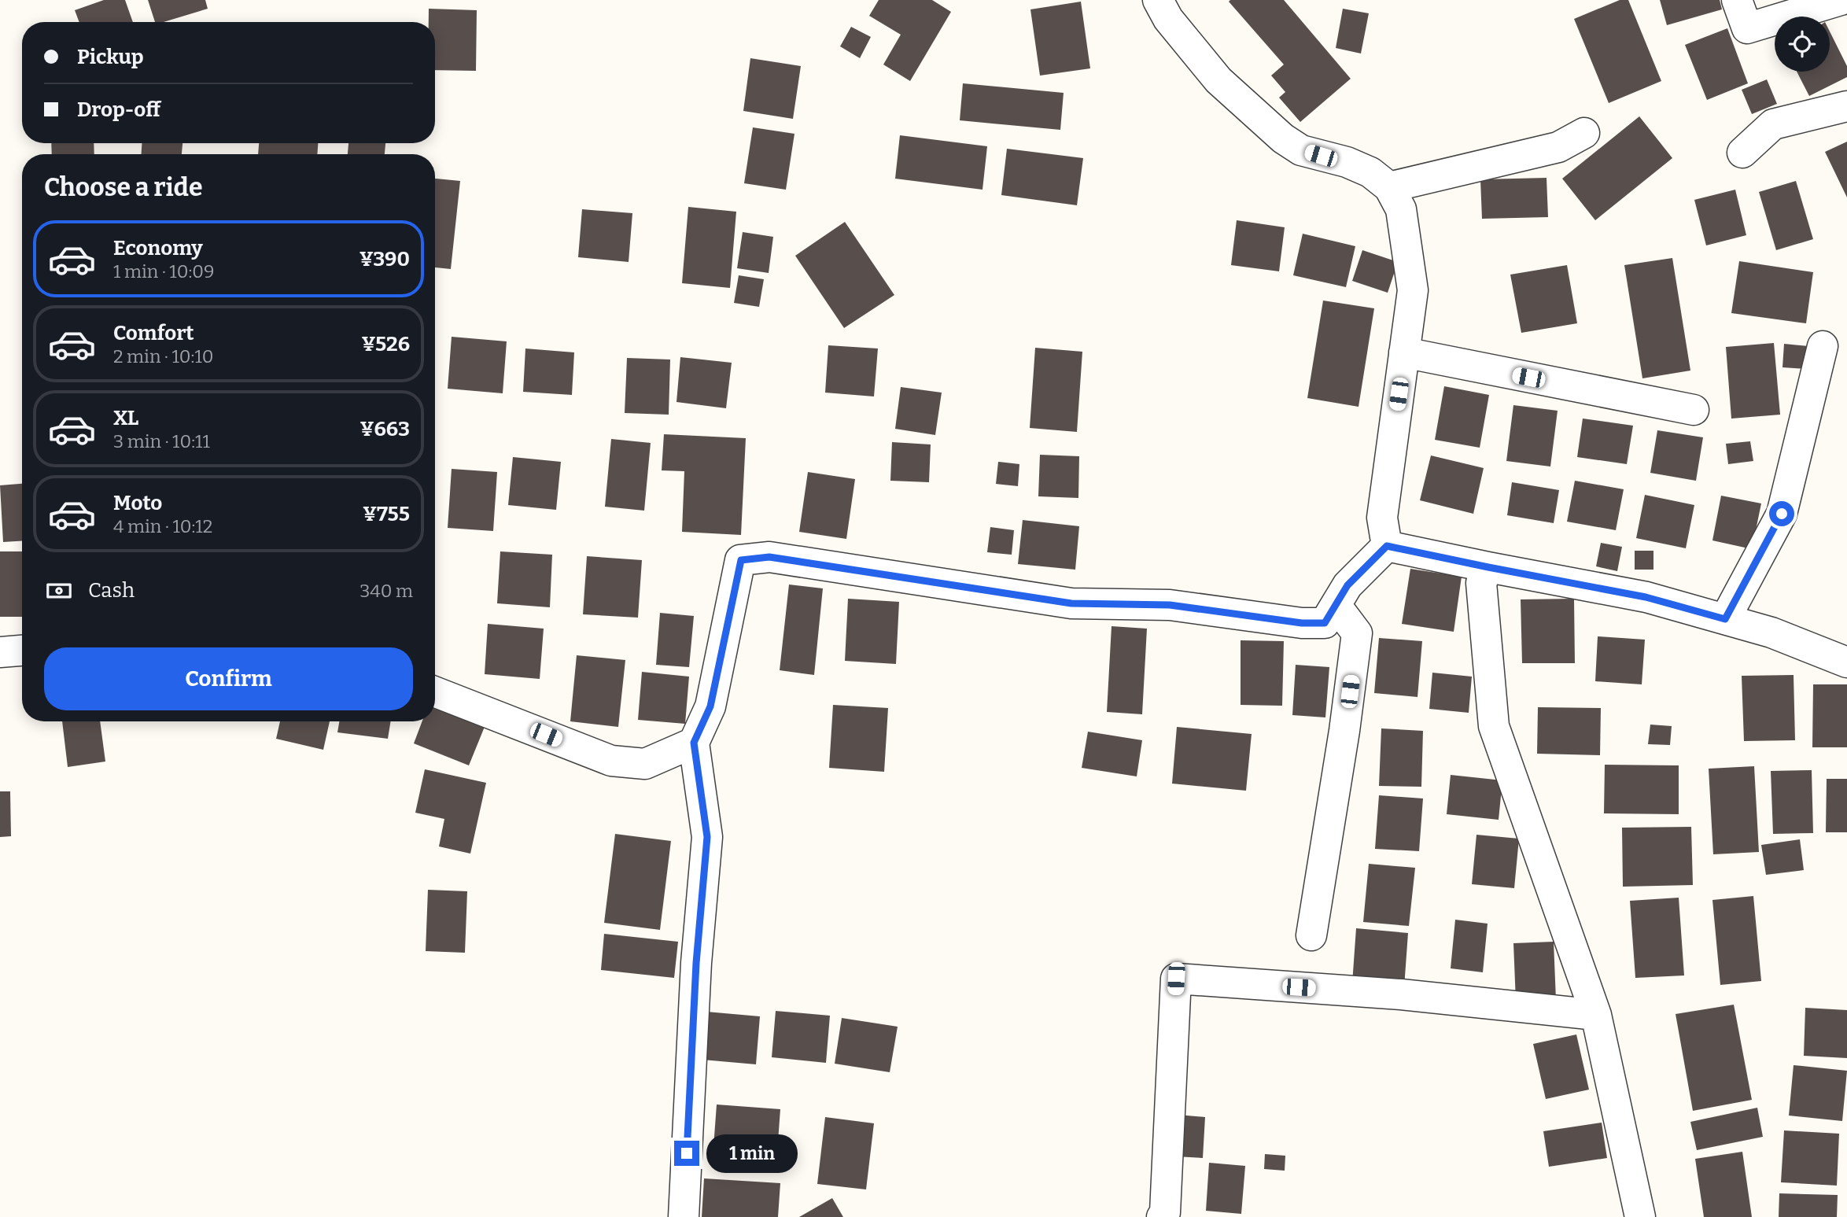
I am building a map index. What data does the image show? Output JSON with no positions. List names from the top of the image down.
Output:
{
  "page": {
    "banner": ["Pickup", "Drop-off"],
    "heading": "Choose a ride",
    "list": [
      {
        "name": "Economy",
        "note": "1 min · 10:09",
        "value": "¥390"
      },
      {
        "name": "Comfort",
        "note": "2 min · 10:10",
        "value": "¥526"
      },
      {
        "name": "XL",
        "note": "3 min · 10:11",
        "value": "¥663"
      },
      {
        "name": "Moto",
        "note": "4 min · 10:12",
        "value": "¥755"
      }
    ],
    "pay": ["Cash", "340 m"],
    "buttons": "Confirm",
    "bubble": "1 min"
  }
}
